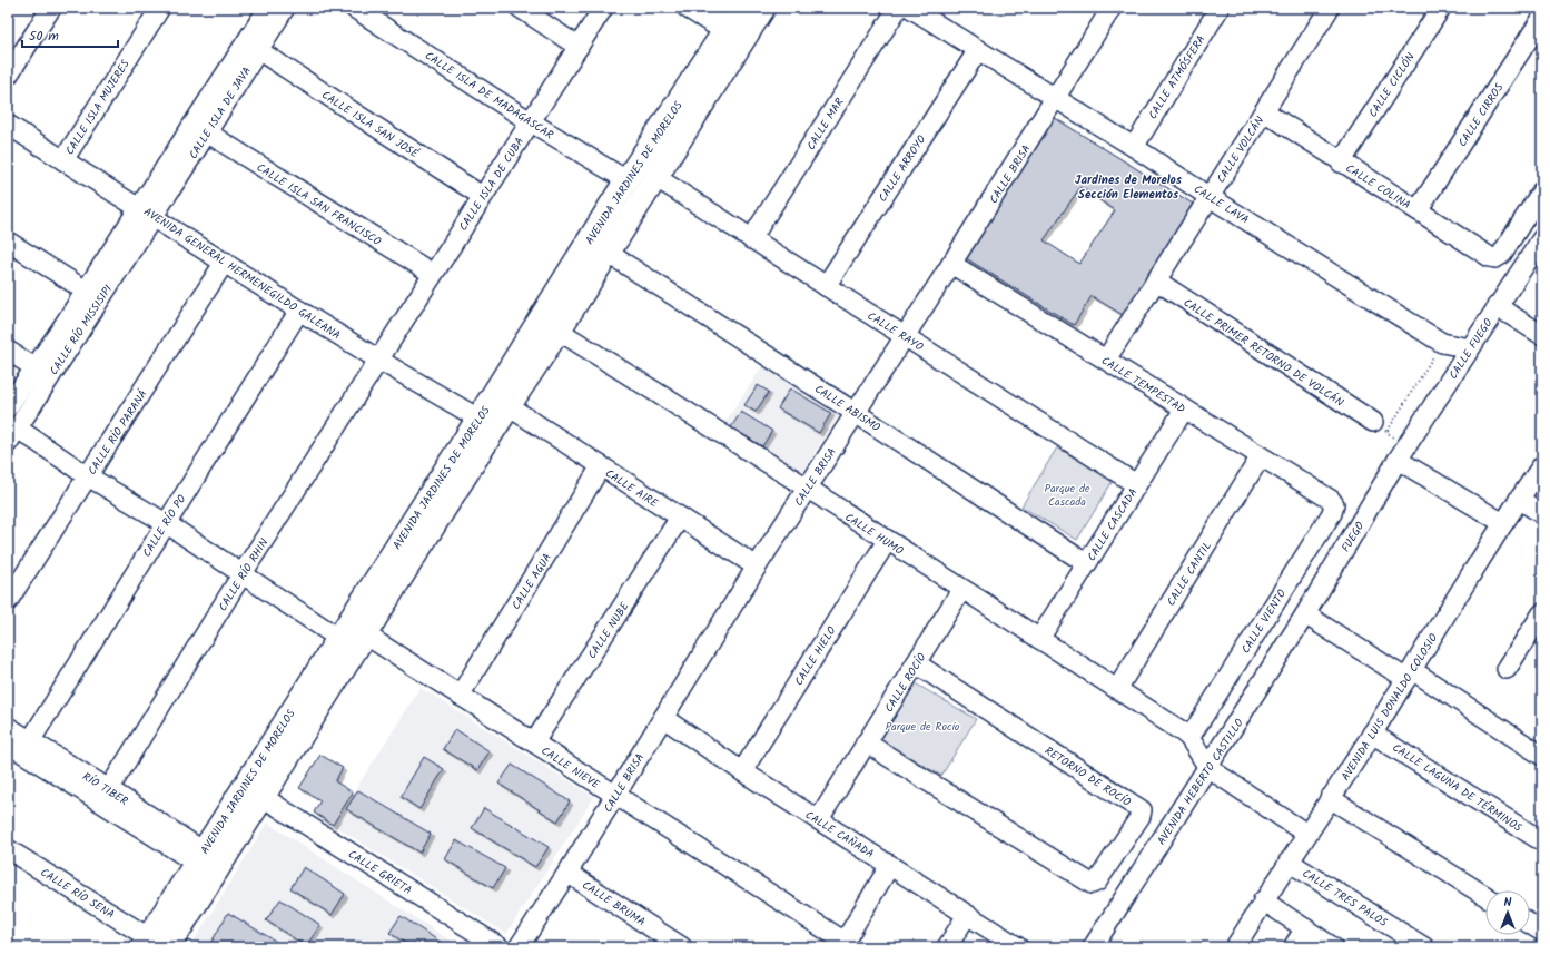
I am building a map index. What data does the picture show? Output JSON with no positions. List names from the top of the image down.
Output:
{
  "streets": {
    "main road": ["AVENIDA JARDINES DE MORELOS"],
    "street": [
      "CALLE ATMÓSFERA",
      "CALLE CICLÓN",
      "CALLE ISLA DE MADAGASCAR",
      "CALLE ISLA MUJERES",
      "CALLE ISLA DE JAVA",
      "CALLE CIRROS",
      "CALLE ISLA SAN JOSÉ",
      "CALLE MAR",
      "CALLE VOLCÁN",
      "CALLE ARROYO",
      "CALLE BRISA",
      "CALLE ISLA DE CUBA",
      "CALLE COLINA",
      "CALLE ISLA SAN FRANCISCO",
      "CALLE LAVA",
      "AVENIDA GENERAL HERMENEGILDO GALEANA",
      "CALLE RÍO MISSISIPI",
      "CALLE RAYO",
      "CALLE FUEGO",
      "CALLE PRIMER RETORNO DE VOLCÁN",
      "CALLE TEMPESTAD",
      "CALLE ABISMO",
      "CALLE RÍO PARANÁ",
      "CALLE AIRE",
      "CALLE CASCADA",
      "CALLE RÍO PO",
      "CALLE HUMO",
      "FUEGO",
      "CALLE CANTIL",
      "CALLE RÍO RHIN",
      "CALLE AGUA",
      "CALLE VIENTO",
      "CALLE NUBE",
      "CALLE HIELO",
      "CALLE ROCÍO",
      "AVENIDA LUIS DONALDO COLOSIO",
      "CALLE NIEVE",
      "RETORNO DE ROCÍO",
      "AVENIDA HEBERTO CASTILLO",
      "CALLE LAGUNA DE TÉRMINOS",
      "RÍO TIBER",
      "CALLE CAÑADA",
      "CALLE GRIETA",
      "CALLE RÍO SENA",
      "CALLE TRES PALOS",
      "CALLE BRUMA"
    ]
  },
  "crossings": [
    ["CALLE ATMÓSFERA", "CALLE LAVA"],
    ["CALLE CICLÓN", "CALLE COLINA"],
    ["CALLE ISLA DE MADAGASCAR", "AVENIDA JARDINES DE MORELOS"],
    ["CALLE ISLA DE MADAGASCAR", "CALLE ISLA DE CUBA"],
    ["CALLE ISLA MUJERES", "AVENIDA GENERAL HERMENEGILDO GALEANA"],
    ["CALLE ISLA DE JAVA", "CALLE ISLA SAN JOSÉ"],
    ["CALLE ISLA DE JAVA", "CALLE ISLA SAN FRANCISCO"],
    ["CALLE ISLA DE JAVA", "AVENIDA GENERAL HERMENEGILDO GALEANA"],
    ["CALLE ISLA DE JAVA", "CALLE RÍO MISSISIPI"],
    ["CALLE CIRROS", "CALLE COLINA"],
    ["CALLE ISLA SAN JOSÉ", "CALLE ISLA DE CUBA"],
    ["CALLE MAR", "CALLE RAYO"],
    ["CALLE VOLCÁN", "CALLE COLINA"],
    ["CALLE VOLCÁN", "CALLE LAVA"],
    ["CALLE VOLCÁN", "CALLE PRIMER RETORNO DE VOLCÁN"],
    ["CALLE VOLCÁN", "CALLE TEMPESTAD"],
    ["CALLE ARROYO", "CALLE LAVA"],
    ["CALLE ARROYO", "CALLE RAYO"],
    ["AVENIDA JARDINES DE MORELOS", "AVENIDA GENERAL HERMENEGILDO GALEANA"],
    ["AVENIDA JARDINES DE MORELOS", "CALLE RAYO"],
    ["AVENIDA JARDINES DE MORELOS", "CALLE ABISMO"],
    ["AVENIDA JARDINES DE MORELOS", "CALLE AIRE"],
    ["AVENIDA JARDINES DE MORELOS", "CALLE HUMO"],
    ["AVENIDA JARDINES DE MORELOS", "CALLE NIEVE"],
    ["AVENIDA JARDINES DE MORELOS", "RÍO TIBER"],
    ["AVENIDA JARDINES DE MORELOS", "CALLE GRIETA"],
    ["AVENIDA JARDINES DE MORELOS", "CALLE RÍO SENA"],
    ["CALLE BRISA", "CALLE LAVA"],
    ["CALLE BRISA", "CALLE RAYO"],
    ["CALLE BRISA", "CALLE TEMPESTAD"],
    ["CALLE BRISA", "CALLE ABISMO"],
    ["CALLE BRISA", "CALLE AIRE"],
    ["CALLE BRISA", "CALLE HUMO"],
    ["CALLE BRISA", "CALLE NIEVE"],
    ["CALLE BRISA", "CALLE CAÑADA"],
    ["CALLE BRISA", "CALLE BRUMA"],
    ["CALLE ISLA DE CUBA", "CALLE ISLA SAN FRANCISCO"],
    ["CALLE ISLA DE CUBA", "AVENIDA GENERAL HERMENEGILDO GALEANA"],
    ["CALLE ISLA DE CUBA", "CALLE RÍO RHIN"],
    ["CALLE LAVA", "CALLE FUEGO"],
    ["AVENIDA GENERAL HERMENEGILDO GALEANA", "CALLE RÍO MISSISIPI"],
    ["AVENIDA GENERAL HERMENEGILDO GALEANA", "CALLE RÍO PARANÁ"],
    ["AVENIDA GENERAL HERMENEGILDO GALEANA", "CALLE RÍO PO"],
    ["AVENIDA GENERAL HERMENEGILDO GALEANA", "CALLE RÍO RHIN"],
    ["CALLE RAYO", "CALLE CASCADA"],
    ["CALLE FUEGO", "FUEGO"],
    ["CALLE TEMPESTAD", "CALLE CASCADA"],
    ["CALLE TEMPESTAD", "CALLE CANTIL"],
    ["CALLE TEMPESTAD", "CALLE VIENTO"],
    ["CALLE ABISMO", "CALLE CASCADA"],
    ["CALLE AIRE", "CALLE AGUA"],
    ["CALLE AIRE", "CALLE NUBE"],
    ["CALLE CASCADA", "CALLE HUMO"],
    ["CALLE RÍO PO", "RÍO TIBER"],
    ["CALLE HUMO", "CALLE CANTIL"],
    ["CALLE HUMO", "CALLE VIENTO"],
    ["CALLE HUMO", "CALLE HIELO"],
    ["CALLE HUMO", "CALLE ROCÍO"],
    ["FUEGO", "AVENIDA HEBERTO CASTILLO"],
    ["CALLE RÍO RHIN", "RÍO TIBER"],
    ["CALLE AGUA", "CALLE NIEVE"],
    ["CALLE NUBE", "CALLE NIEVE"],
    ["CALLE HIELO", "CALLE CAÑADA"],
    ["CALLE ROCÍO", "RETORNO DE ROCÍO"],
    ["CALLE ROCÍO", "CALLE CAÑADA"],
    ["AVENIDA LUIS DONALDO COLOSIO", "CALLE LAGUNA DE TÉRMINOS"],
    ["AVENIDA LUIS DONALDO COLOSIO", "CALLE TRES PALOS"]
  ],
  "districts": ["Jardines de Morelos Sección Elementos"],
  "parks": ["Parque de Cascada", "Parque de Rocío"],
  "scale_bar": "50 m",
  "north": "top"
}
